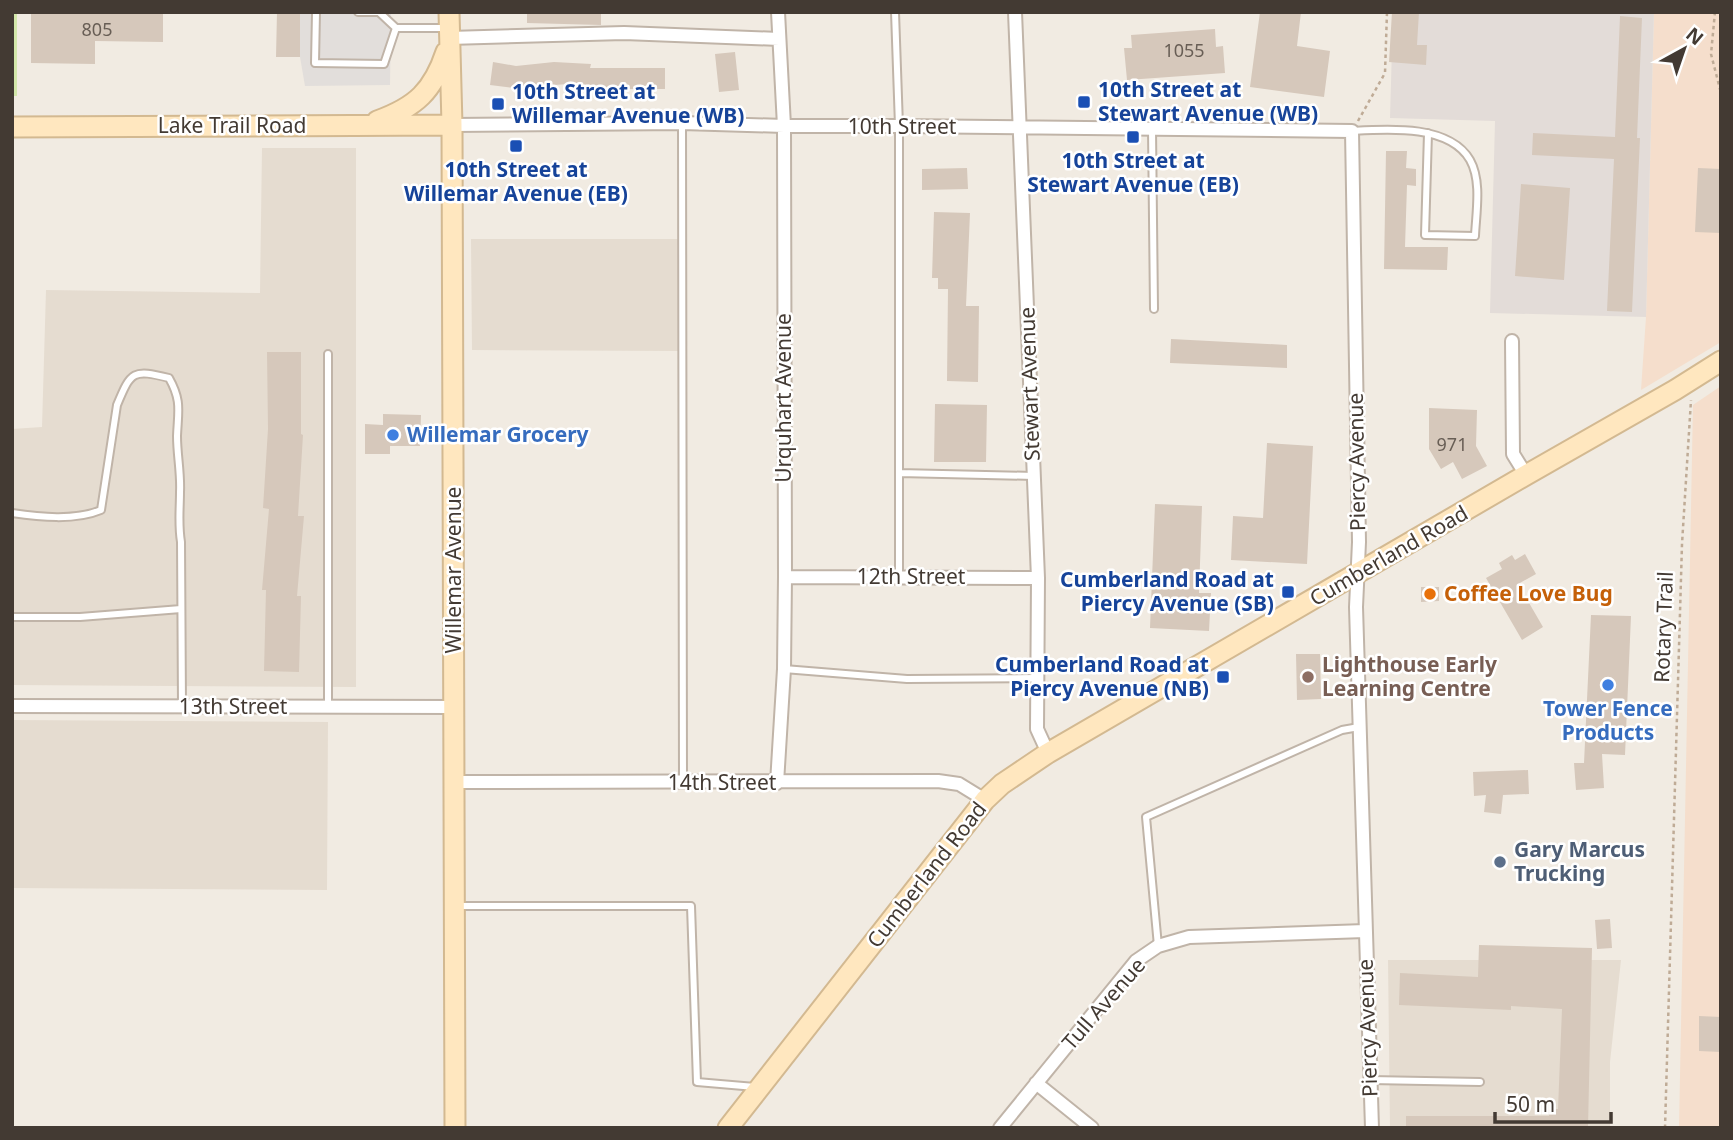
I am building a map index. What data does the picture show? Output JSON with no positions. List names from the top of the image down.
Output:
{
  "streets": {
    "street": [
      "Lake Trail Road",
      "10th Street",
      "Stewart Avenue",
      "Urquhart Avenue",
      "Piercy Avenue",
      "Cumberland Road",
      "Willemar Avenue",
      "12th Street",
      "13th Street",
      "14th Street",
      "Tull Avenue"
    ],
    "path": ["Rotary Trail"]
  },
  "crossings": [
    ["Lake Trail Road", "10th Street"],
    ["Lake Trail Road", "Willemar Avenue"],
    ["10th Street", "Stewart Avenue"],
    ["10th Street", "Urquhart Avenue"],
    ["10th Street", "Piercy Avenue"],
    ["10th Street", "Willemar Avenue"],
    ["Stewart Avenue", "Cumberland Road"],
    ["Stewart Avenue", "12th Street"],
    ["Urquhart Avenue", "12th Street"],
    ["Urquhart Avenue", "14th Street"],
    ["Piercy Avenue", "Cumberland Road"],
    ["Piercy Avenue", "Tull Avenue"],
    ["Cumberland Road", "Rotary Trail"],
    ["Cumberland Road", "14th Street"],
    ["Willemar Avenue", "13th Street"],
    ["Willemar Avenue", "14th Street"]
  ],
  "places": {
    "transit": [
      "10th Street at Stewart Avenue (WB)",
      "10th Street at Willemar Avenue (WB)",
      "10th Street at Stewart Avenue (EB)",
      "10th Street at Willemar Avenue (EB)",
      "Cumberland Road at Piercy Avenue (SB)",
      "Cumberland Road at Piercy Avenue (NB)"
    ],
    "other": [
      "Willemar Grocery",
      "Coffee Love Bug",
      "Lighthouse Early Learning Centre",
      "Tower Fence Products",
      "Gary Marcus Trucking"
    ]
  },
  "house_numbers": ["805", "1055", "971"],
  "scale_bar": "50 m",
  "north": "top right"
}
